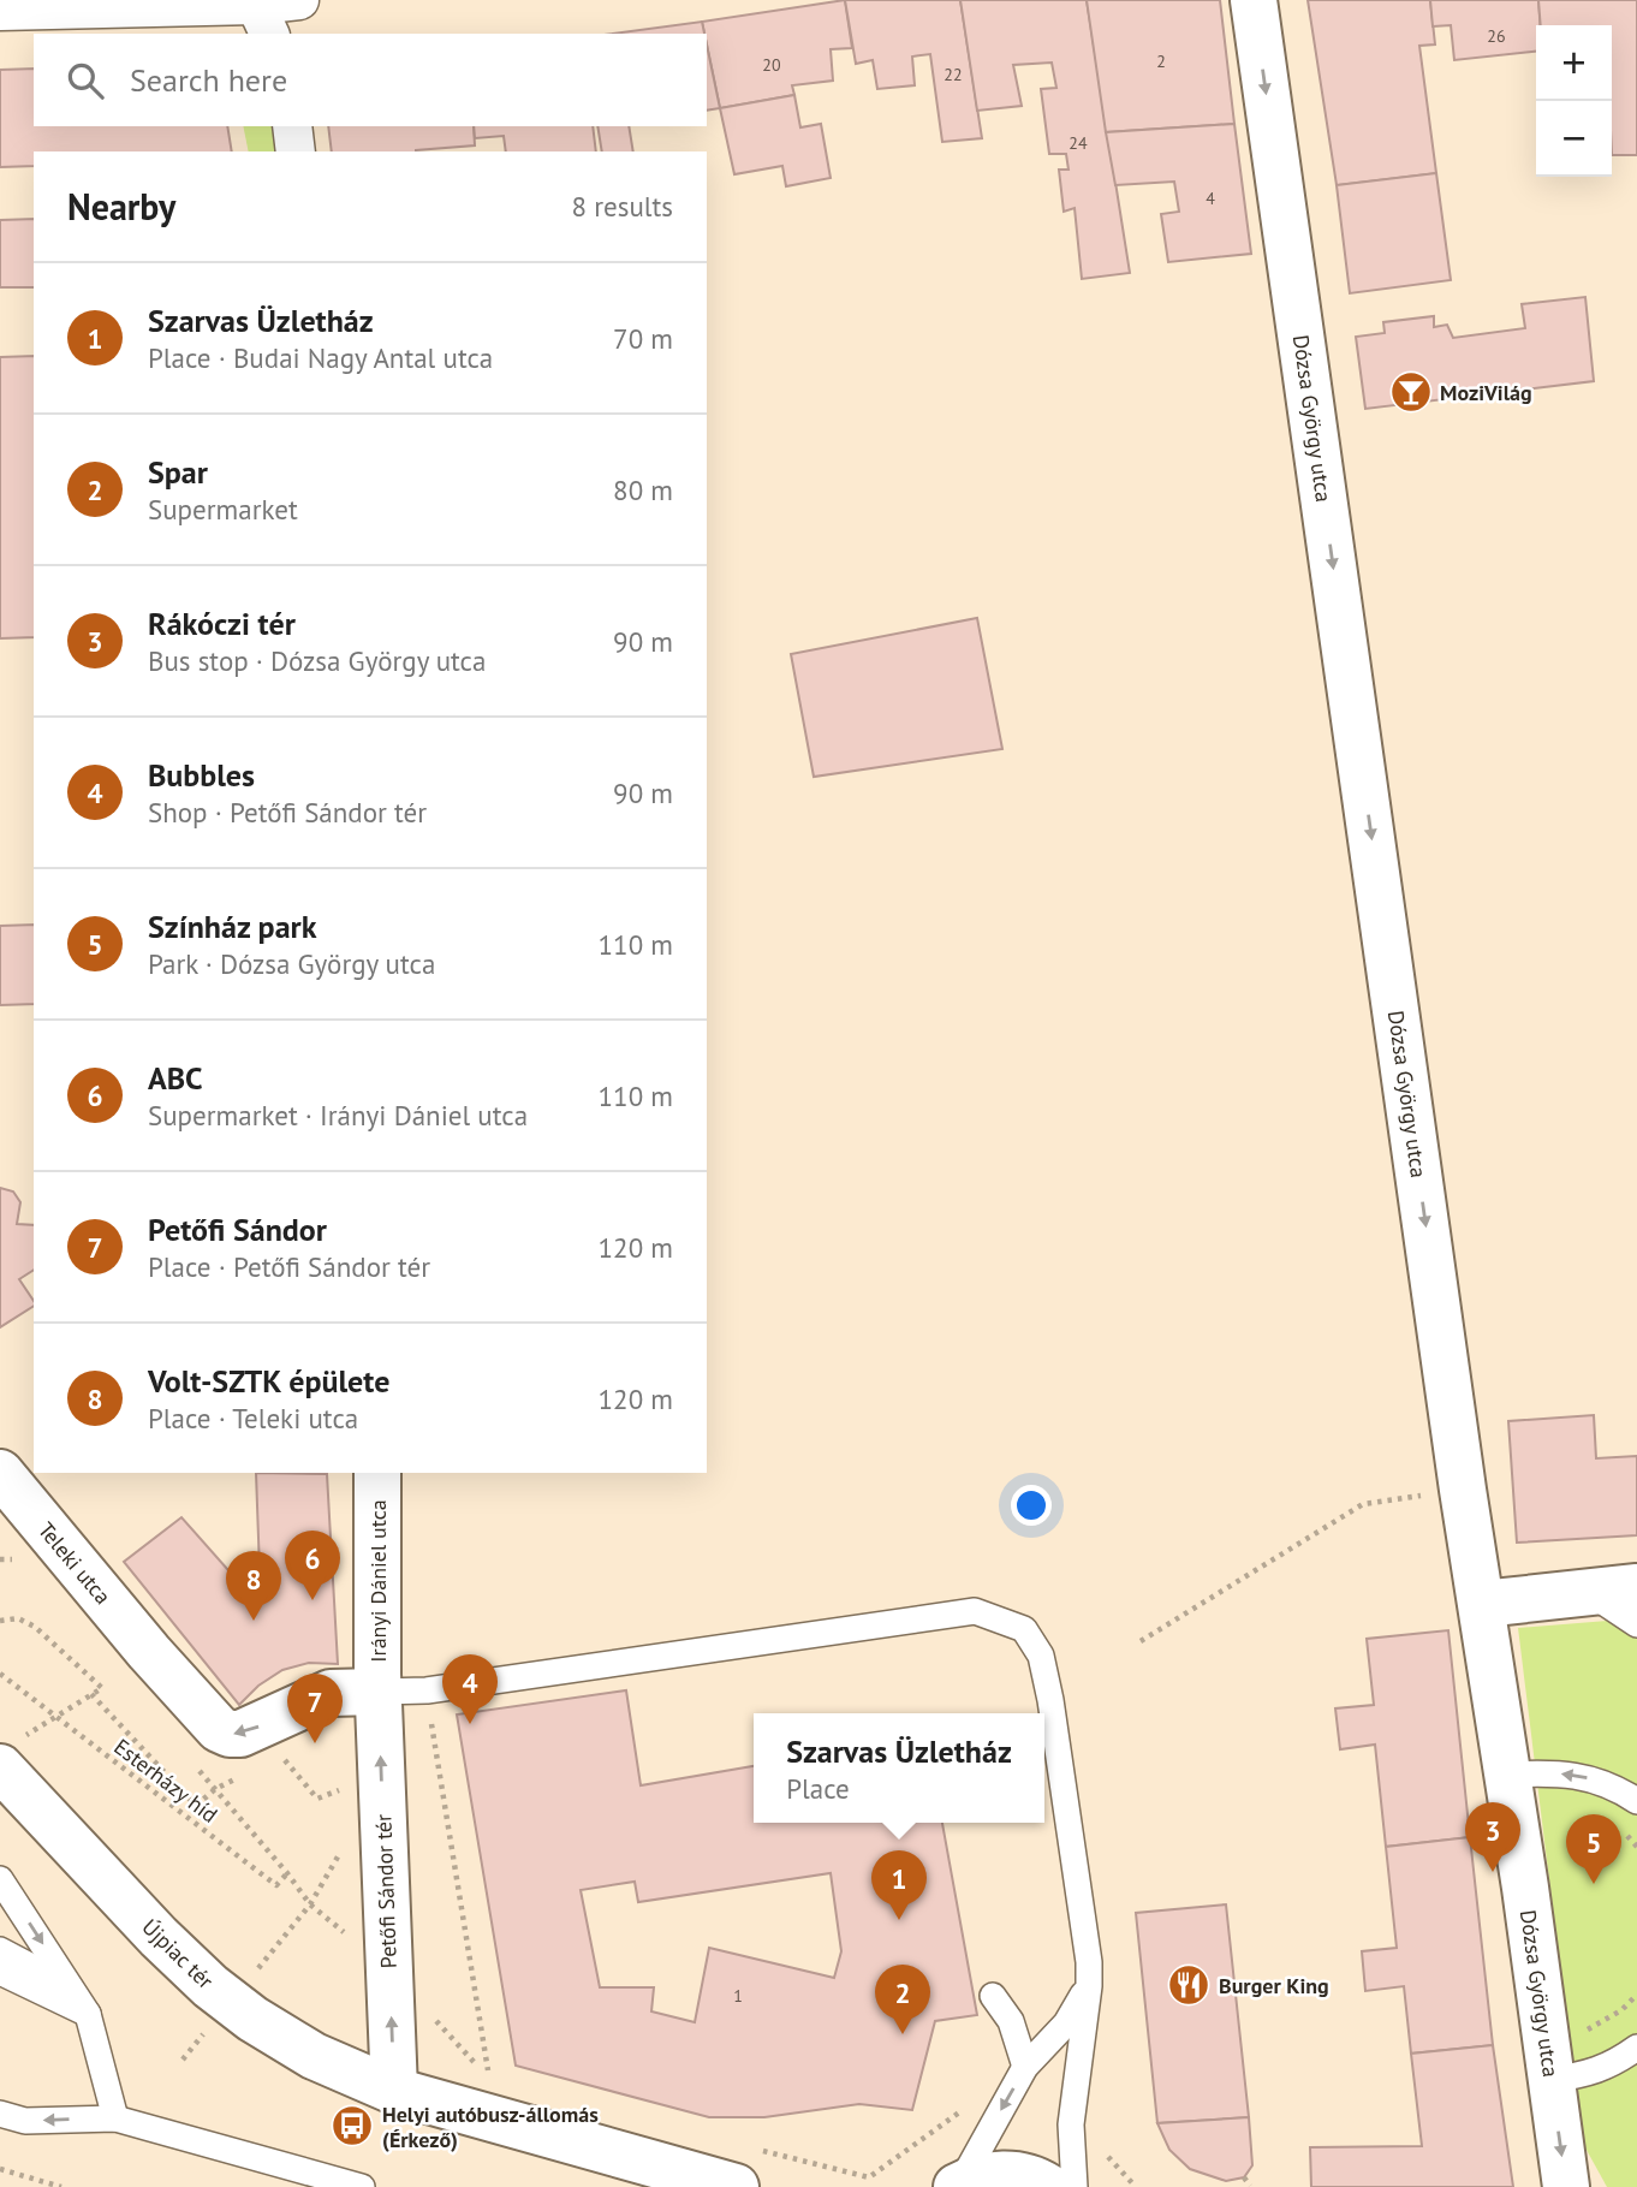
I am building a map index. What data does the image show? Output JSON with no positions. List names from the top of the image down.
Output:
{
  "streets": {
    "street": [
      "Dózsa György utca",
      "Teleki utca",
      "Irányi Dániel utca",
      "Petőfi Sándor tér",
      "Újpiac tér"
    ],
    "path": ["Esterházy híd"]
  },
  "crossings": [
    ["Teleki utca", "Irányi Dániel utca"],
    ["Teleki utca", "Petőfi Sándor tér"],
    ["Irányi Dániel utca", "Petőfi Sándor tér"],
    ["Petőfi Sándor tér", "Újpiac tér"]
  ],
  "one_way": ["Dózsa György utca", "Teleki utca", "Petőfi Sándor tér"],
  "places": {
    "bar": ["MoziVilág"],
    "restaurant": ["Burger King"],
    "bus stop": ["Helyi autóbusz-állomás (Érkező)"]
  },
  "house_numbers": [
    "26",
    "2",
    "20",
    "22",
    "24",
    "4",
    "1"
  ],
  "page": {
    "map_buttons": ["+", "−"],
    "search": "Search here",
    "heading": ["Nearby", "8 results"],
    "list": [
      {
        "mark": "1",
        "name": "Szarvas Üzletház",
        "note": "Place · Budai Nagy Antal utca",
        "value": "70 m"
      },
      {
        "mark": "2",
        "name": "Spar",
        "note": "Supermarket",
        "value": "80 m"
      },
      {
        "mark": "3",
        "name": "Rákóczi tér",
        "note": "Bus stop · Dózsa György utca",
        "value": "90 m"
      },
      {
        "mark": "4",
        "name": "Bubbles",
        "note": "Shop · Petőfi Sándor tér",
        "value": "90 m"
      },
      {
        "mark": "5",
        "name": "Színház park",
        "note": "Park · Dózsa György utca",
        "value": "110 m"
      },
      {
        "mark": "6",
        "name": "ABC",
        "note": "Supermarket · Irányi Dániel utca",
        "value": "110 m"
      },
      {
        "mark": "7",
        "name": "Petőfi Sándor",
        "note": "Place · Petőfi Sándor tér",
        "value": "120 m"
      },
      {
        "mark": "8",
        "name": "Volt-SZTK épülete",
        "note": "Place · Teleki utca",
        "value": "120 m"
      }
    ],
    "pins": [
      "6",
      "8",
      "4",
      "7",
      "3",
      "5",
      "1",
      "2"
    ],
    "popup": ["Szarvas Üzletház", "Place"]
  }
}
